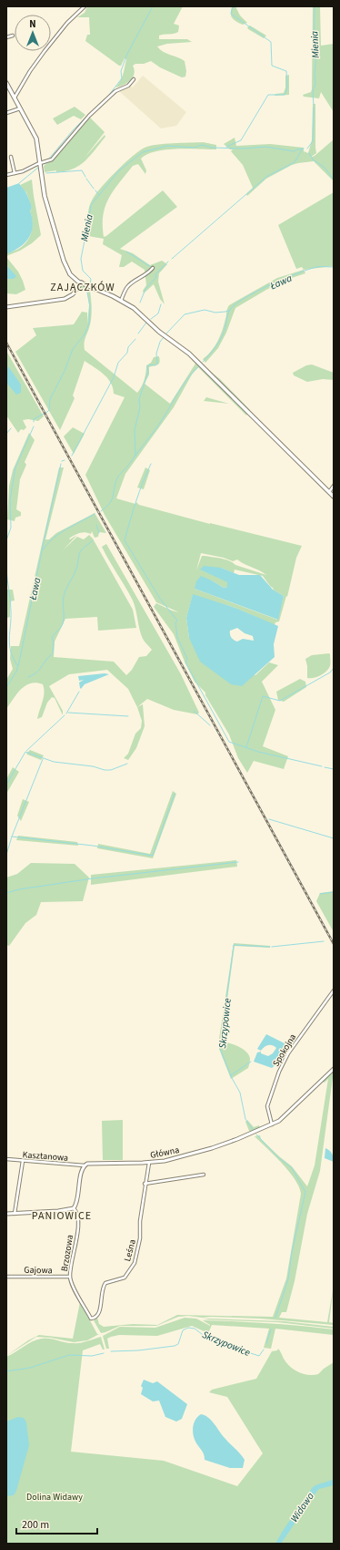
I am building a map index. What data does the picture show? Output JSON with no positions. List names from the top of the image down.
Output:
{
  "streets": {
    "street": [
      "Spokojna",
      "Główna",
      "Kasztanowa",
      "Leśna",
      "Brzozowa",
      "Gajowa"
    ]
  },
  "crossings": [
    ["Spokojna", "Główna"],
    ["Główna", "Kasztanowa"],
    ["Główna", "Leśna"],
    ["Leśna", "Brzozowa"],
    ["Brzozowa", "Gajowa"]
  ],
  "districts": ["ZAJĄCZKÓW", "PANIOWICE"],
  "water": [
    "Mienia",
    "Ława",
    "Skrzypowice",
    "Widawa"
  ],
  "parks": ["Dolina Widawy"],
  "scale_bar": "200 m",
  "north": "top"
}
